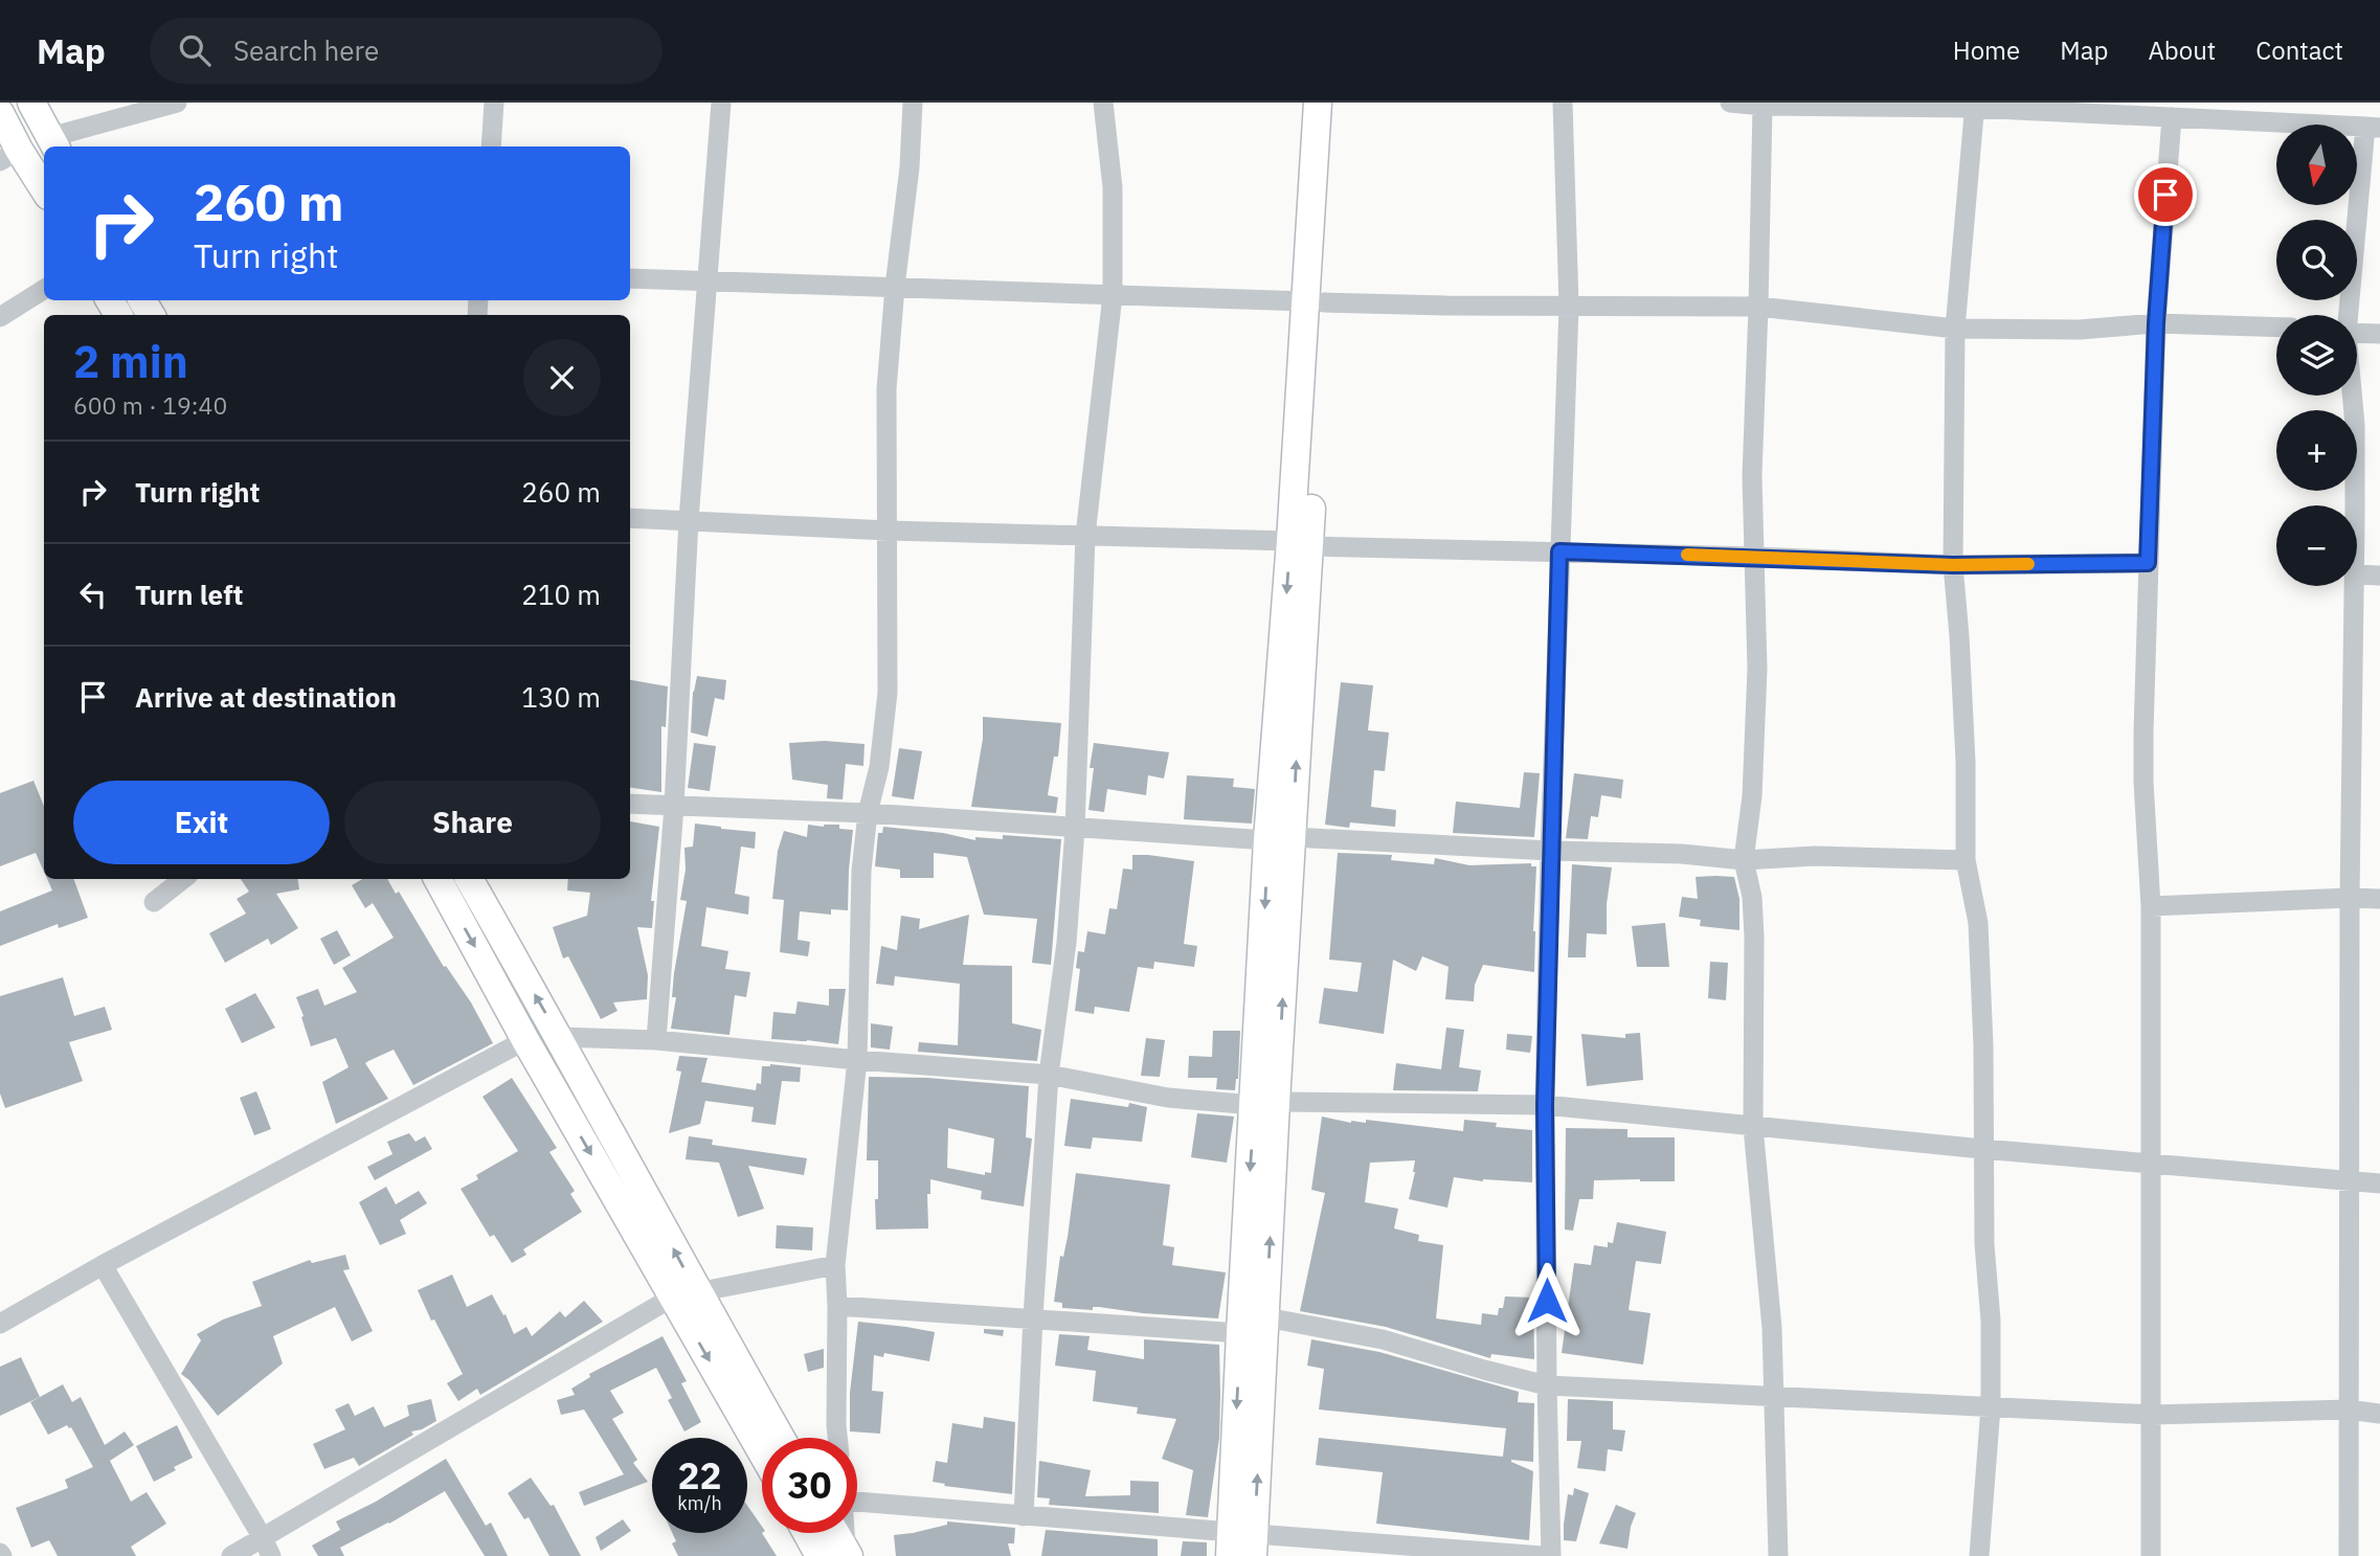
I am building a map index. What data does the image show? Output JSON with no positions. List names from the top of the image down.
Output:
{
  "north": "bottom",
  "page": {
    "header": "Map",
    "search": "Search here",
    "nav": [
      "Home",
      "Map",
      "About",
      "Contact"
    ],
    "map_buttons": ["+", "−"],
    "turn": ["260 m", "Turn right"],
    "heading": ["2 min", "600 m · 19:40"],
    "list": [
      {
        "name": "Turn right",
        "value": "260 m"
      },
      {
        "name": "Turn left",
        "value": "210 m"
      },
      {
        "name": "Arrive at destination",
        "value": "130 m"
      }
    ],
    "buttons": ["Exit", "Share"],
    "speed": "22 km/h",
    "limit": "30"
  }
}
